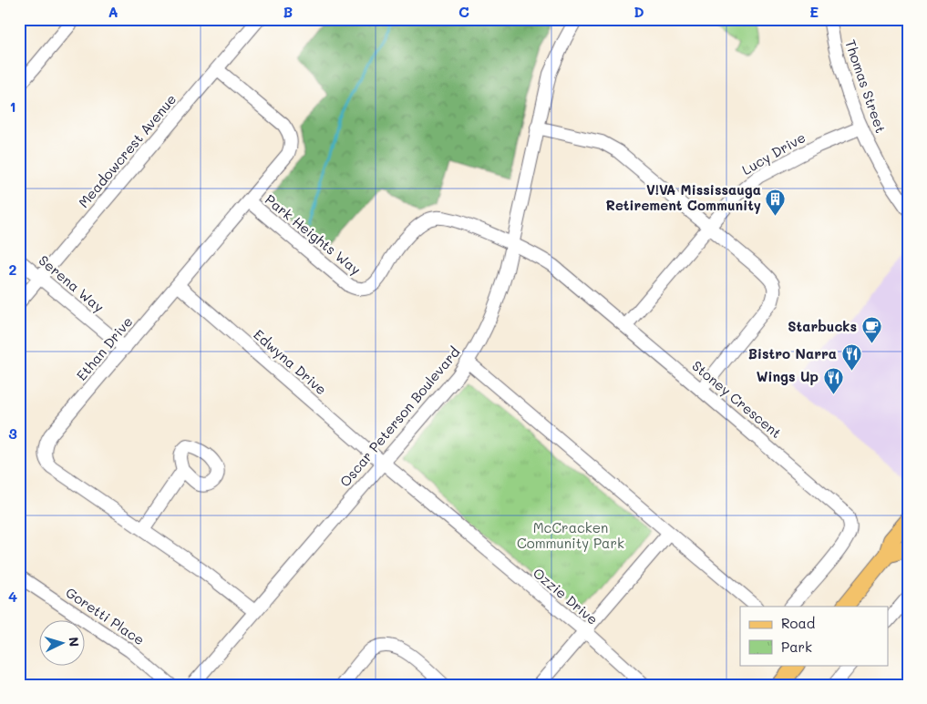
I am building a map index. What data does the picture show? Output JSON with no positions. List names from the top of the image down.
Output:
{
  "streets": {
    "street": [
      "Thomas Street",
      "Meadowcrest Avenue",
      "Lucy Drive",
      "Park Heights Way",
      "Serena Way",
      "Ethan Drive",
      "Edwyna Drive",
      "Stoney Crescent",
      "Oscar Peterson Boulevard",
      "Ozzie Drive",
      "Goretti Place"
    ]
  },
  "crossings": [
    ["Thomas Street", "Lucy Drive"],
    ["Meadowcrest Avenue", "Serena Way"],
    ["Meadowcrest Avenue", "Ethan Drive"],
    ["Lucy Drive", "Stoney Crescent"],
    ["Park Heights Way", "Ethan Drive"],
    ["Park Heights Way", "Stoney Crescent"],
    ["Park Heights Way", "Oscar Peterson Boulevard"],
    ["Serena Way", "Ethan Drive"],
    ["Ethan Drive", "Edwyna Drive"],
    ["Ethan Drive", "Oscar Peterson Boulevard"],
    ["Edwyna Drive", "Oscar Peterson Boulevard"],
    ["Edwyna Drive", "Ozzie Drive"],
    ["Stoney Crescent", "Oscar Peterson Boulevard"],
    ["Oscar Peterson Boulevard", "Ozzie Drive"]
  ],
  "parks": ["McCracken Community Park"],
  "places": {
    "building": ["V!VA Mississauga Retirement Community"],
    "cafe": ["Starbucks"],
    "restaurant": ["Bistro Narra", "Wings Up"]
  },
  "legend": ["Road", "Park"],
  "north": "right",
  "grid": {
    "columns": [
      "A",
      "B",
      "C",
      "D",
      "E"
    ],
    "rows": [
      "1",
      "2",
      "3",
      "4"
    ]
  }
}
